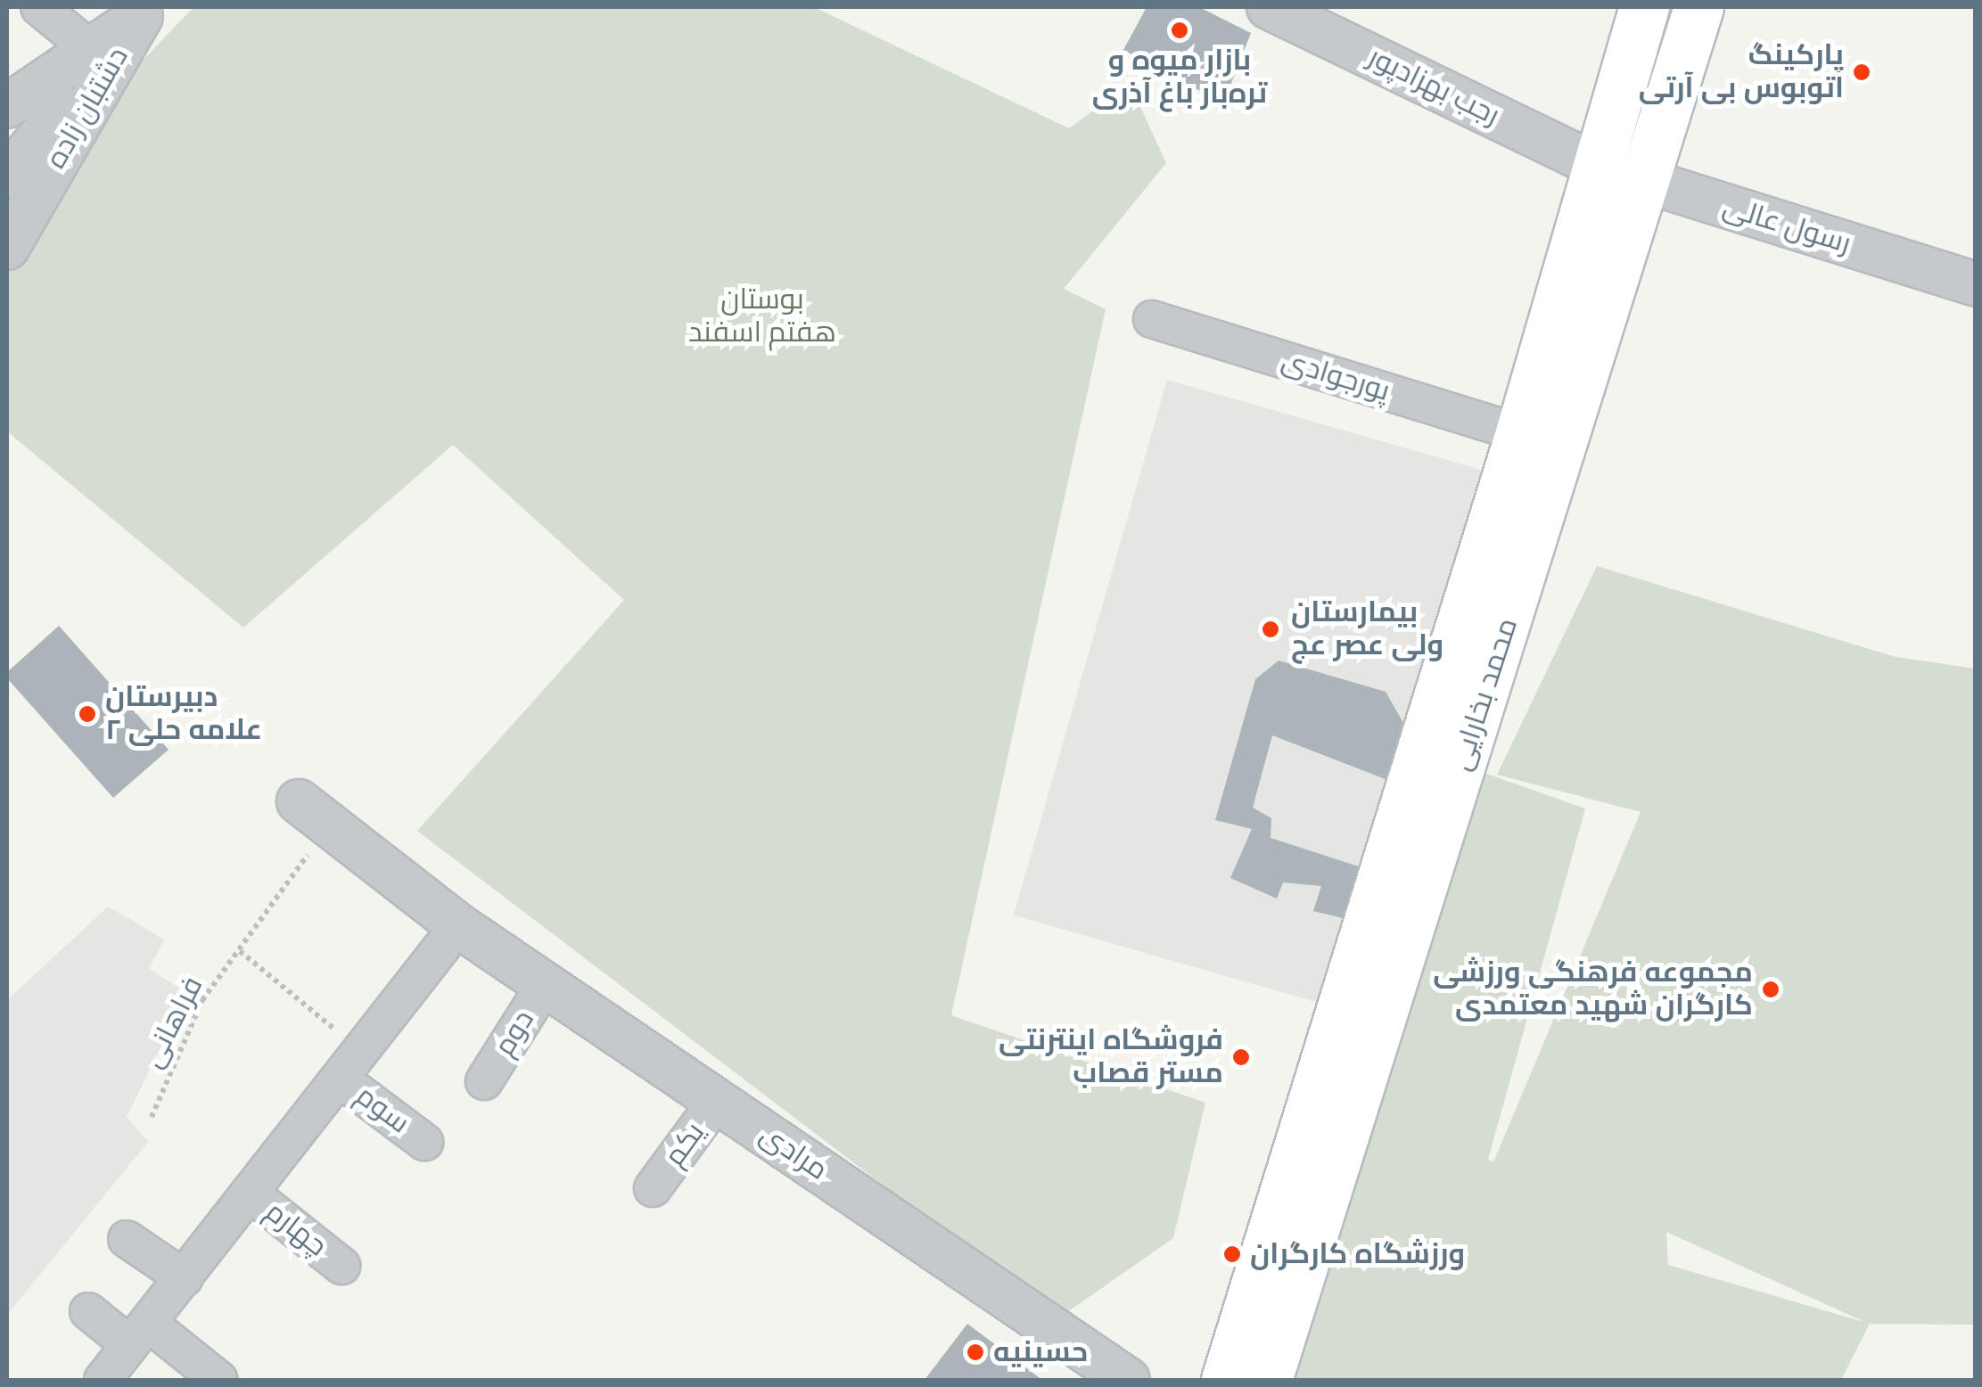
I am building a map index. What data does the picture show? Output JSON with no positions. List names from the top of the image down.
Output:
{
  "streets": {
    "main road": ["محمد بخارایی"],
    "street": [
      "رجب بهزادپور",
      "دشتبان زاده",
      "رسول عالی",
      "پورجوادی",
      "دوم",
      "سوم",
      "یکم",
      "مرادی",
      "چهارم"
    ],
    "path": ["فراهانی"]
  },
  "crossings": [
    ["رجب بهزادپور", "رسول عالی"],
    ["رجب بهزادپور", "محمد بخارایی"],
    ["رسول عالی", "محمد بخارایی"],
    ["پورجوادی", "محمد بخارایی"],
    ["فراهانی", "مرادی"],
    ["دوم", "مرادی"],
    ["یکم", "مرادی"]
  ],
  "parks": ["بوستان هفتم اسفند"],
  "places": [
    "بازار میوه و تره‌بار باغ آذری",
    "پارکینگ اتوبوس بی آرتی",
    "بیمارستان ولی عصر عج",
    "دبیرستان علامه حلی ۲",
    "مجموعه فرهنگی ورزشی کارگران شهید معتمدی",
    "فروشگاه اینترنتی مستر قصاب",
    "ورزشگاه کارگران",
    "حسینیه"
  ]
}
